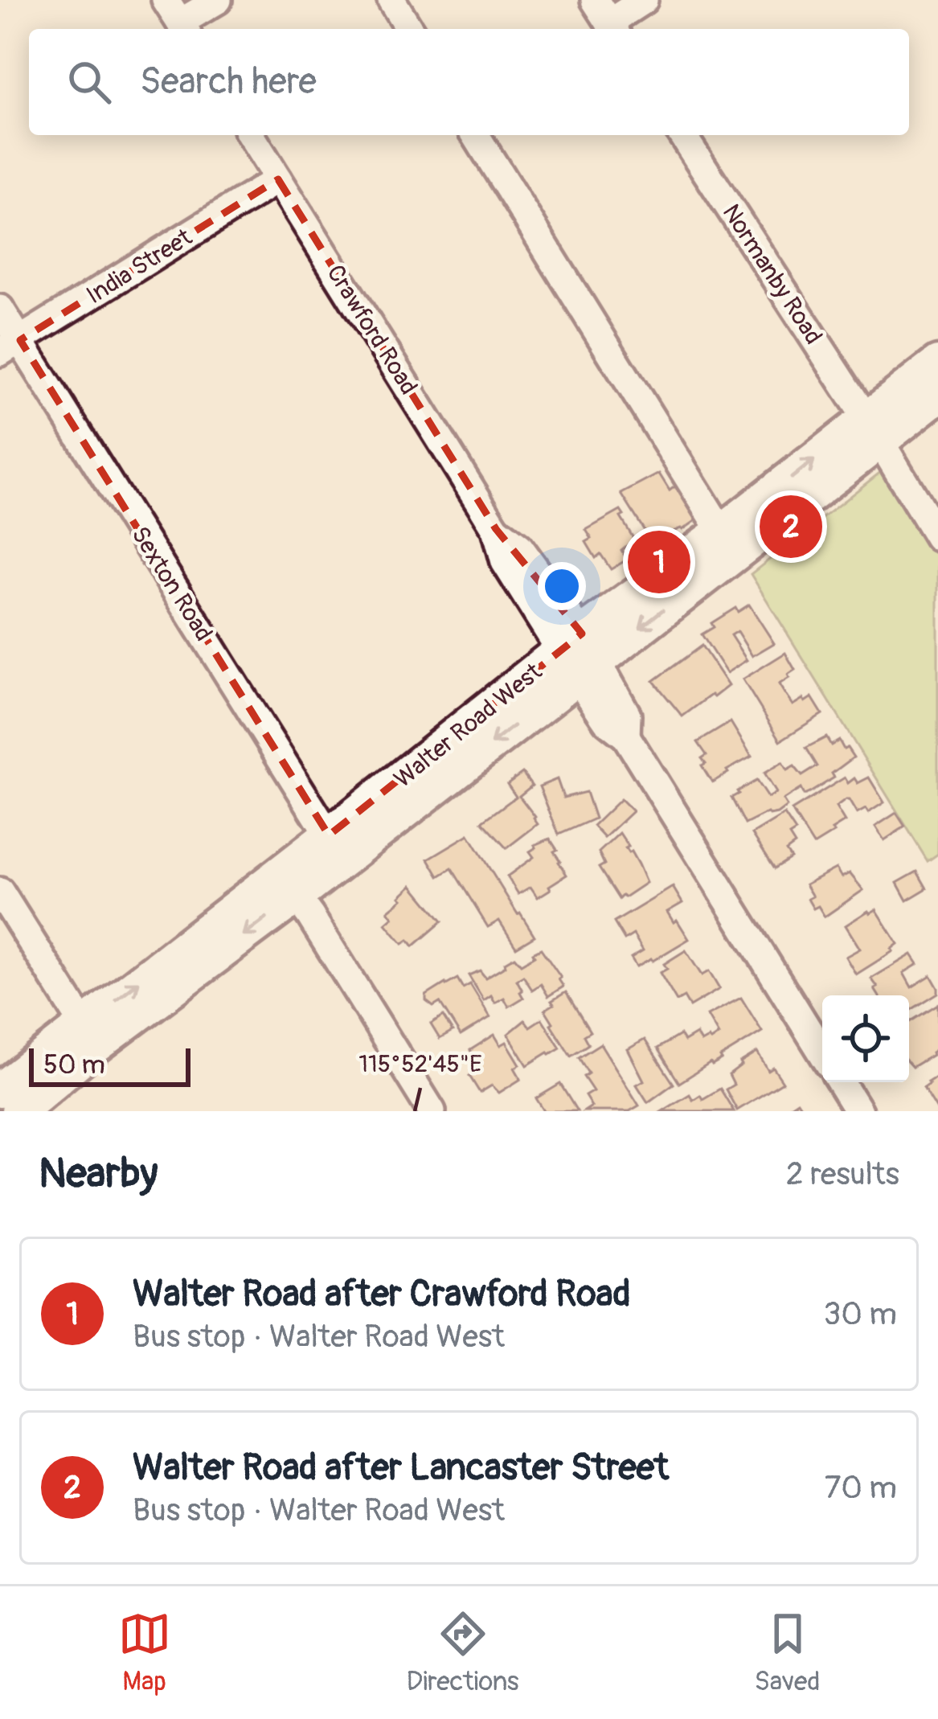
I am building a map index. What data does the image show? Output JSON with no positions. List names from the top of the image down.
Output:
{
  "streets": {
    "main road": ["Walter Road West"],
    "street": [
      "India Street",
      "Normanby Road",
      "Crawford Road",
      "Sexton Road"
    ]
  },
  "crossings": [
    ["India Street", "Crawford Road"],
    ["India Street", "Sexton Road"],
    ["Normanby Road", "Walter Road West"],
    ["Crawford Road", "Walter Road West"],
    ["Sexton Road", "Walter Road West"]
  ],
  "scale_bar": "50 m",
  "page": {
    "search": "Search here",
    "pins": ["2", "1"],
    "scale": "50 m",
    "heading": ["Nearby", "2 results"],
    "list": [
      {
        "mark": "1",
        "name": "Walter Road after Crawford Road",
        "note": "Bus stop · Walter Road West",
        "value": "30 m"
      },
      {
        "mark": "2",
        "name": "Walter Road after Lancaster Street",
        "note": "Bus stop · Walter Road West",
        "value": "70 m"
      }
    ],
    "nav": ["Map", "Directions", "Saved"]
  },
  "coordinates": ["115°52'45\"E"]
}
